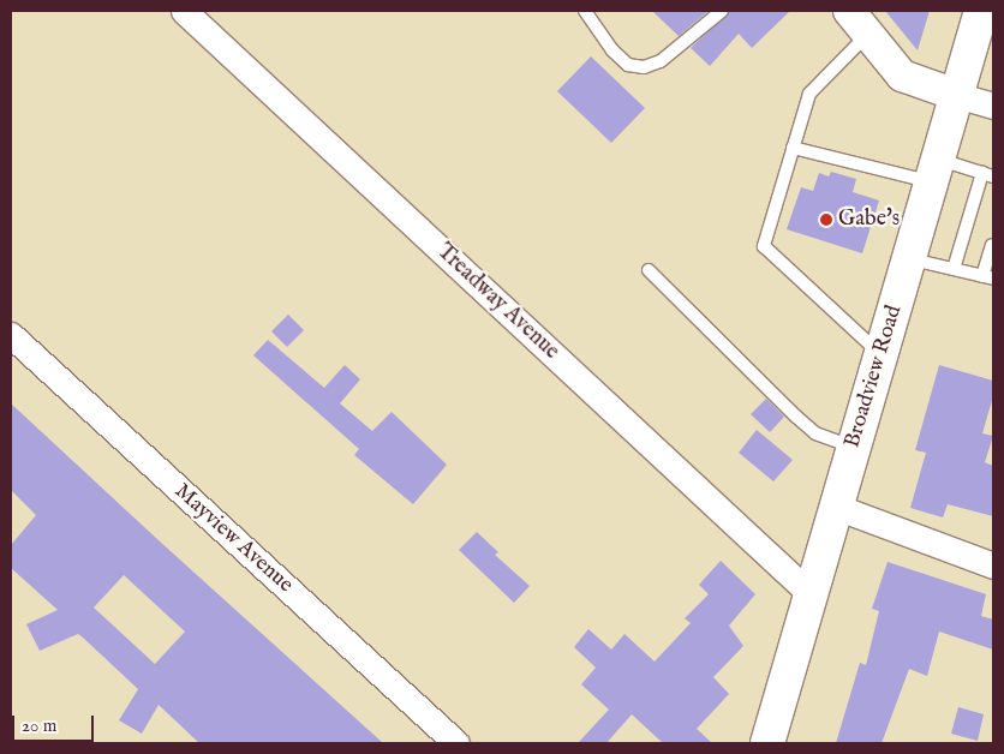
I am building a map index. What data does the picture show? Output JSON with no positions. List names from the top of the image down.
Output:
{
  "streets": {
    "main road": ["Broadview Road"],
    "street": ["Treadway Avenue", "Mayview Avenue"]
  },
  "crossings": [
    ["Treadway Avenue", "Broadview Road"]
  ],
  "places": ["Gabe's"],
  "scale_bar": "20 m"
}
